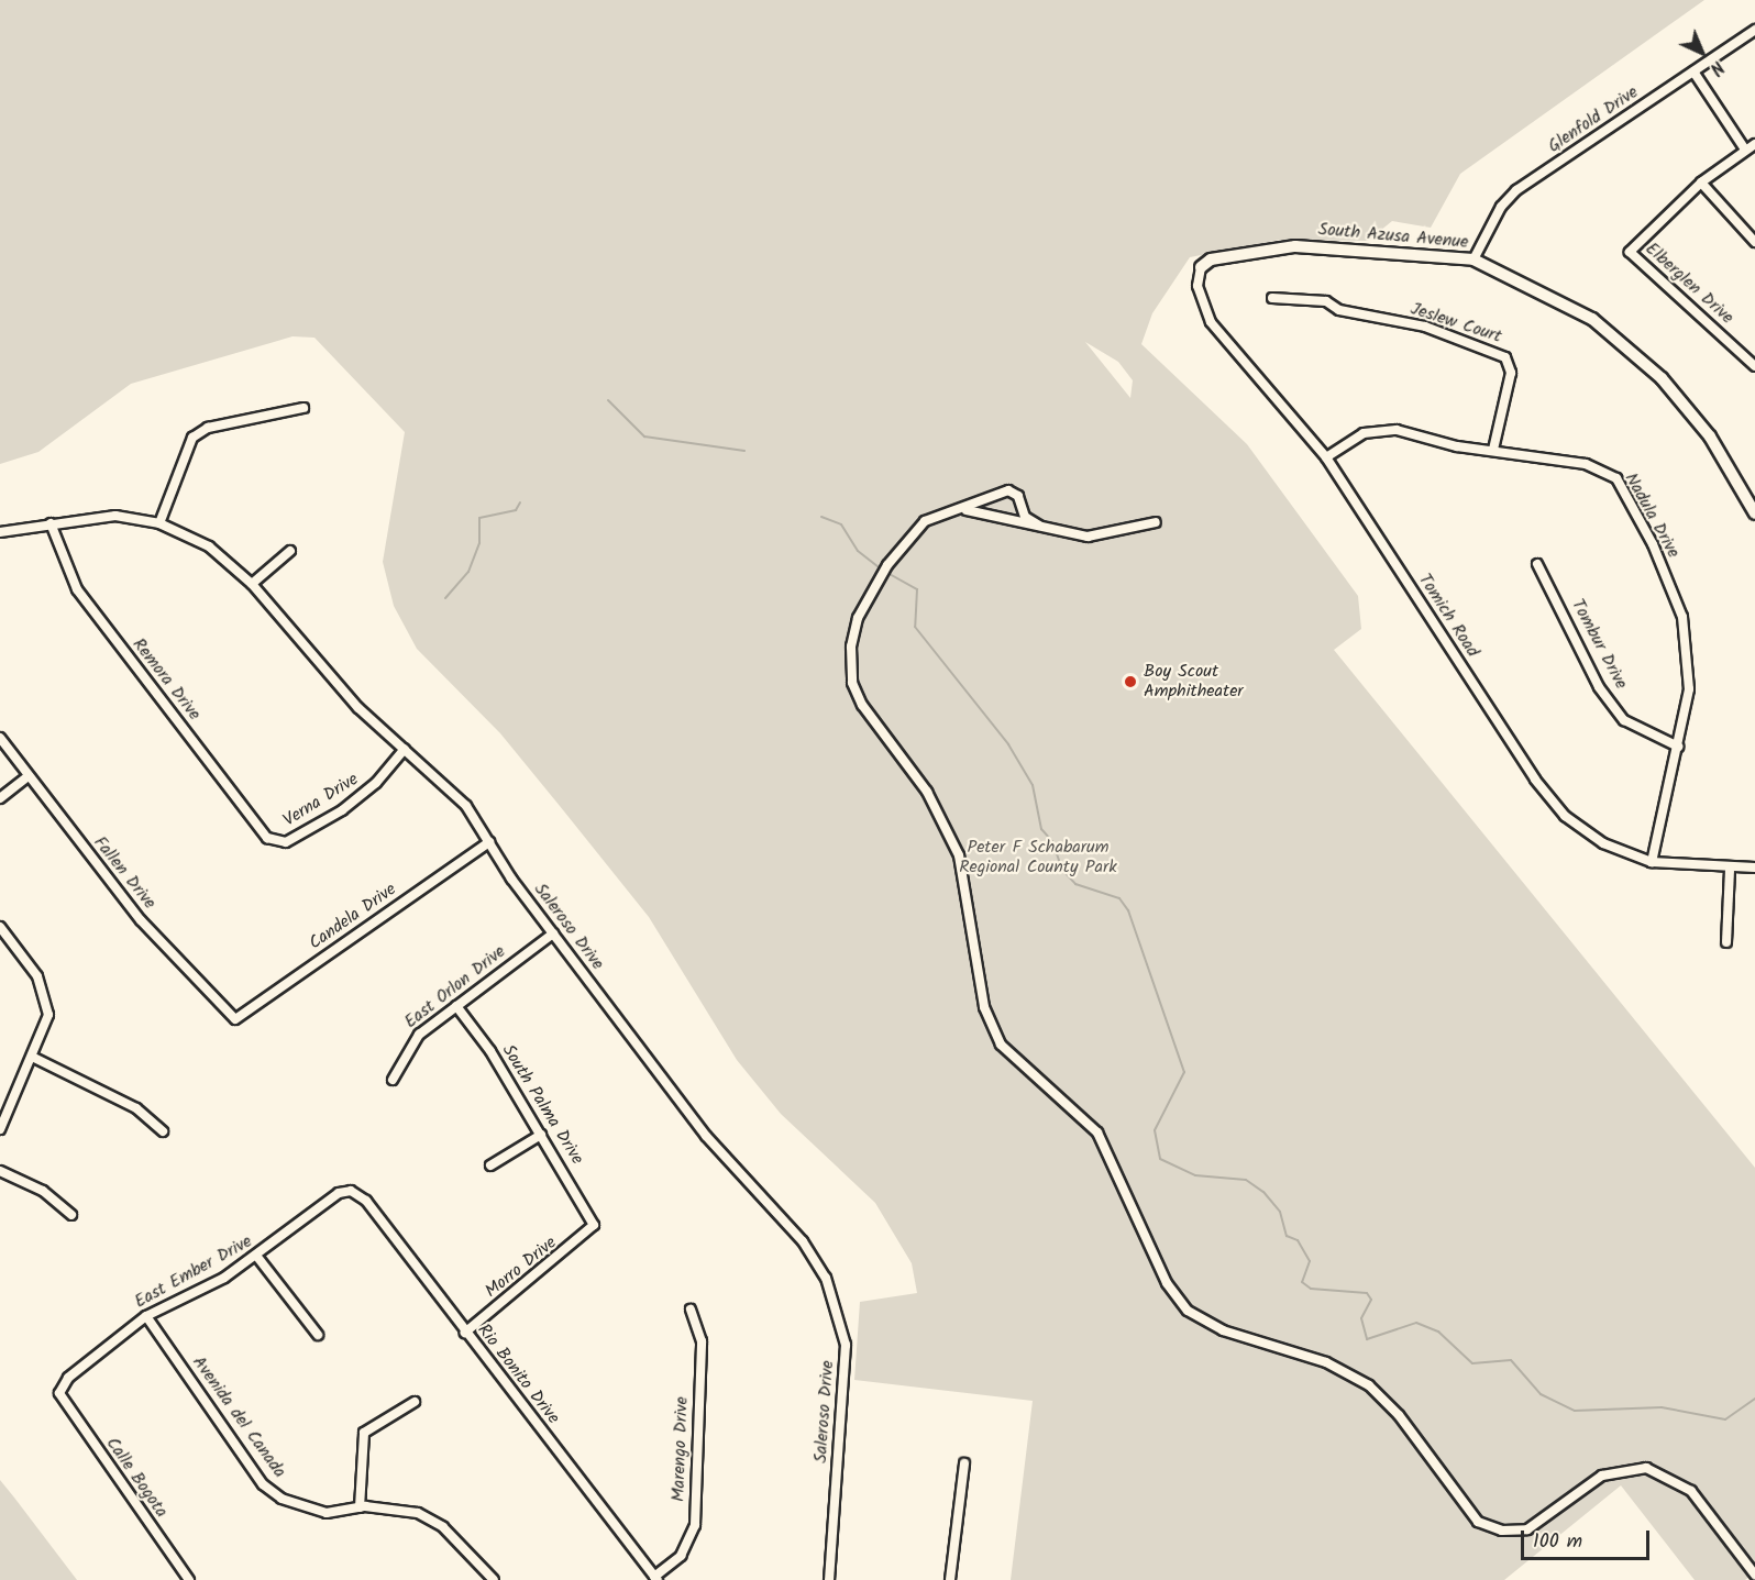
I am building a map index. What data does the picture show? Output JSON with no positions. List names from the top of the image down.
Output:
{
  "streets": {
    "street": [
      "Glenfold Drive",
      "South Azusa Avenue",
      "Elberglen Drive",
      "Jeslew Court",
      "Nadula Drive",
      "Tomich Road",
      "Tombur Drive",
      "Remora Drive",
      "Verna Drive",
      "Fallen Drive",
      "Candela Drive",
      "Saleroso Drive",
      "East Orlon Drive",
      "South Palma Drive",
      "Morro Drive",
      "East Ember Drive",
      "Rio Bonito Drive",
      "Avenida del Canada",
      "Marengo Drive",
      "Calle Bogota"
    ]
  },
  "crossings": [
    ["Glenfold Drive", "South Azusa Avenue"],
    ["South Azusa Avenue", "Tomich Road"],
    ["Jeslew Court", "Nadula Drive"],
    ["Nadula Drive", "Tomich Road"],
    ["Nadula Drive", "Tombur Drive"],
    ["Remora Drive", "Verna Drive"],
    ["Remora Drive", "Saleroso Drive"],
    ["Verna Drive", "Saleroso Drive"],
    ["Fallen Drive", "Candela Drive"],
    ["Candela Drive", "Saleroso Drive"],
    ["Saleroso Drive", "East Orlon Drive"],
    ["East Orlon Drive", "South Palma Drive"],
    ["South Palma Drive", "Morro Drive"],
    ["Morro Drive", "Rio Bonito Drive"],
    ["East Ember Drive", "Rio Bonito Drive"],
    ["East Ember Drive", "Avenida del Canada"],
    ["East Ember Drive", "Calle Bogota"],
    ["Rio Bonito Drive", "Marengo Drive"]
  ],
  "parks": ["Peter F Schabarum Regional County Park"],
  "places": ["Boy Scout Amphitheater"],
  "scale_bar": "100 m",
  "north": "bottom right"
}
